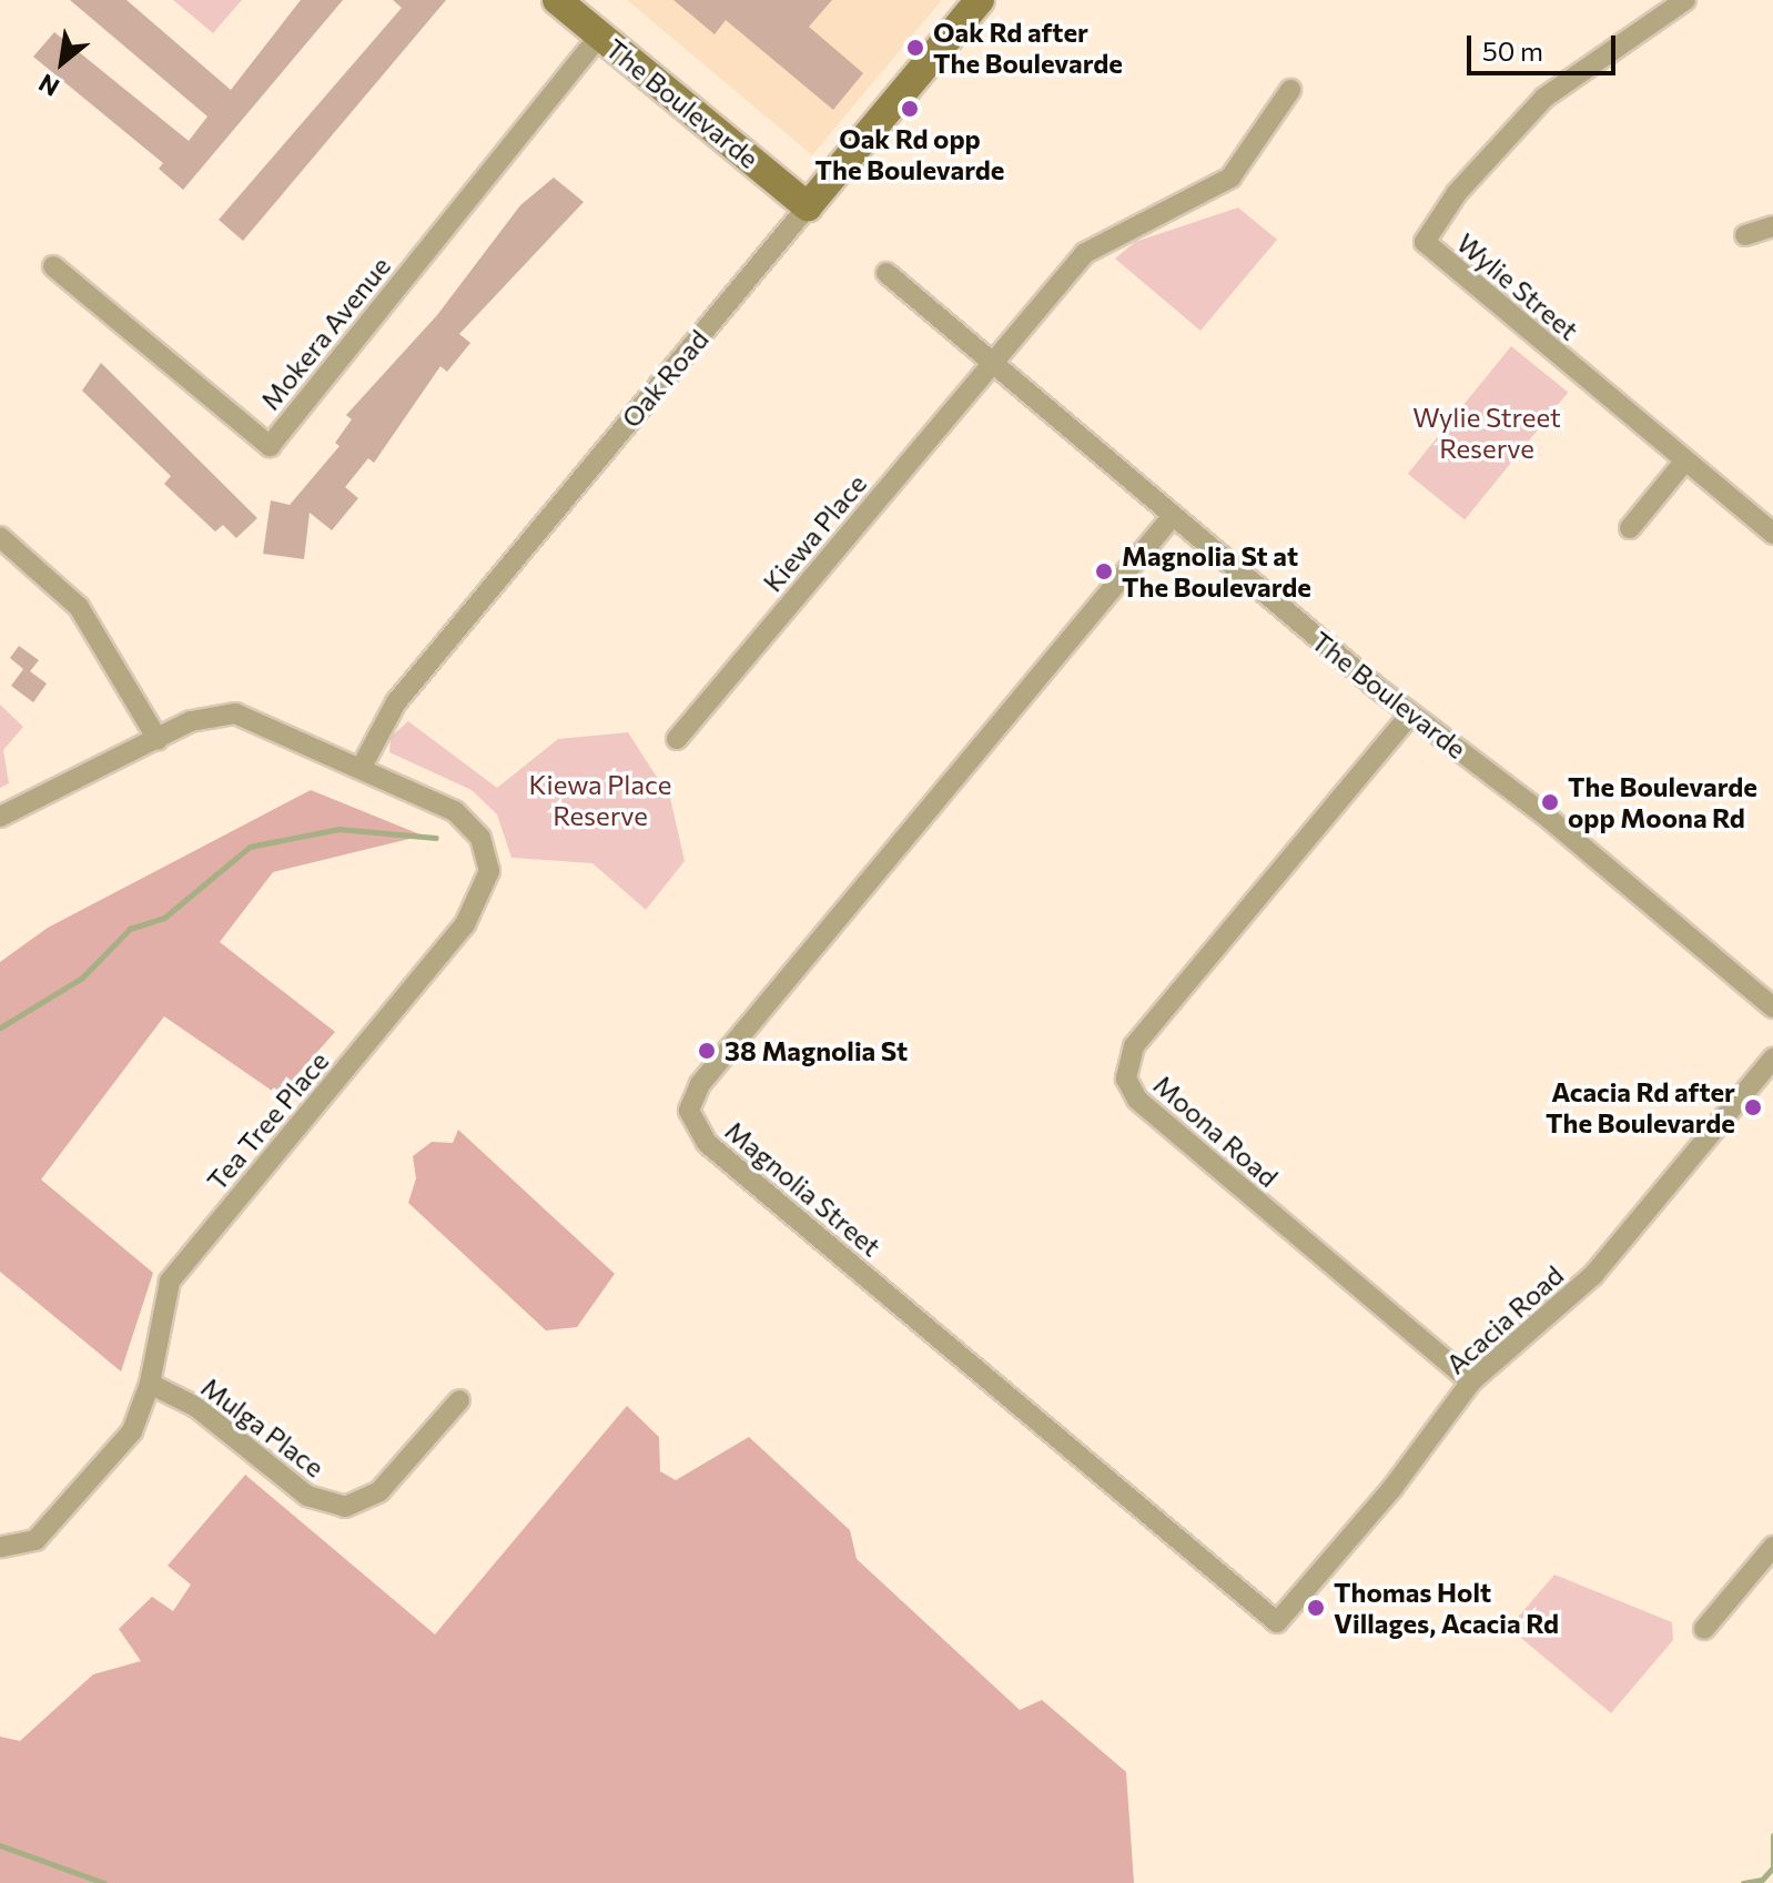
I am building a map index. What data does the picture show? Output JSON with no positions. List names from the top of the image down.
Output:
{
  "streets": {
    "street": [
      "The Boulevarde",
      "Wylie Street",
      "Mokera Avenue",
      "Oak Road",
      "Kiewa Place",
      "Tea Tree Place",
      "Moona Road",
      "Magnolia Street",
      "Acacia Road",
      "Mulga Place"
    ]
  },
  "crossings": [
    ["The Boulevarde", "Mokera Avenue"],
    ["The Boulevarde", "Oak Road"],
    ["The Boulevarde", "Kiewa Place"],
    ["The Boulevarde", "Moona Road"],
    ["The Boulevarde", "Magnolia Street"],
    ["Oak Road", "Tea Tree Place"],
    ["Tea Tree Place", "Mulga Place"],
    ["Moona Road", "Acacia Road"],
    ["Magnolia Street", "Acacia Road"]
  ],
  "parks": ["Wylie Street Reserve", "Kiewa Place Reserve"],
  "places": [
    "Oak Rd after The Boulevarde",
    "Oak Rd opp The Boulevarde",
    "Magnolia St at The Boulevarde",
    "The Boulevarde opp Moona Rd",
    "38 Magnolia St",
    "Acacia Rd after The Boulevarde",
    "Thomas Holt Villages, Acacia Rd"
  ],
  "scale_bar": "50 m",
  "north": "bottom left"
}
